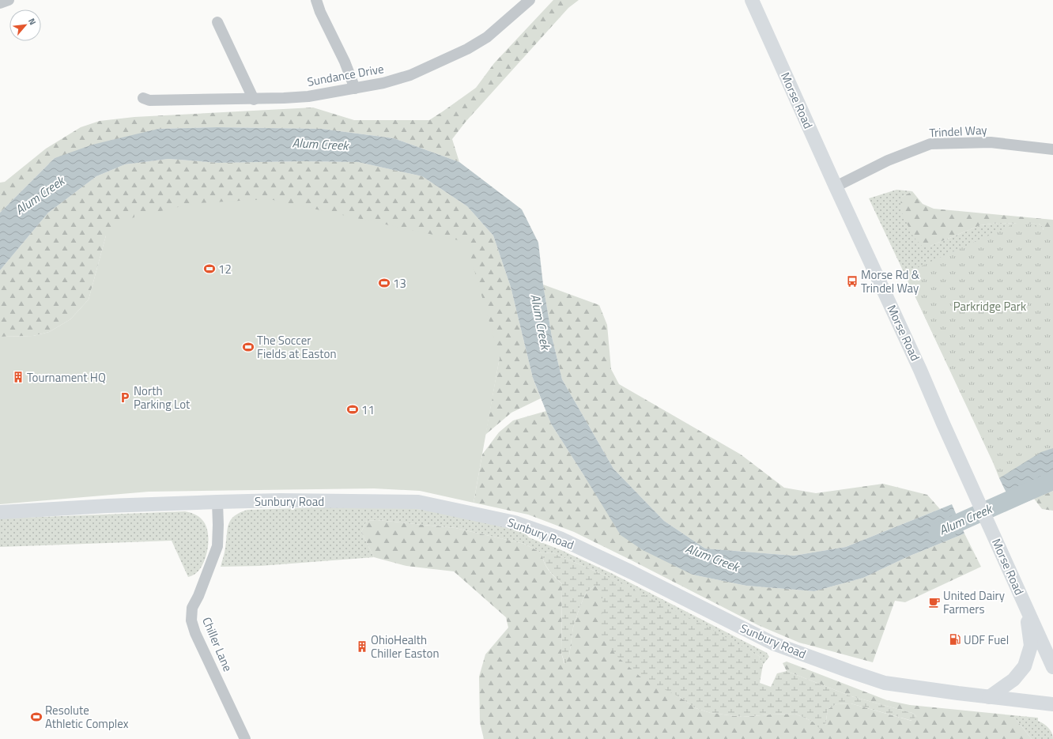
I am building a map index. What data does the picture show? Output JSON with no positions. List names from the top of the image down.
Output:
{
  "streets": {
    "main road": ["Morse Road", "Sunbury Road"],
    "street": ["Sundance Drive", "Trindel Way", "Chiller Lane"]
  },
  "crossings": [
    ["Morse Road", "Trindel Way"],
    ["Sunbury Road", "Chiller Lane"]
  ],
  "water": ["Alum Creek"],
  "parks": ["Parkridge Park"],
  "places": {
    "sports": [
      "12",
      "13",
      "The Soccer Fields at Easton",
      "11",
      "Resolute Athletic Complex"
    ],
    "bus stop": ["Morse Rd & Trindel Way"],
    "building": ["Tournament HQ", "OhioHealth Chiller Easton"],
    "parking": ["North Parking Lot"],
    "cafe": ["United Dairy Farmers"],
    "fuel station": ["UDF Fuel"]
  },
  "north": "top right"
}
